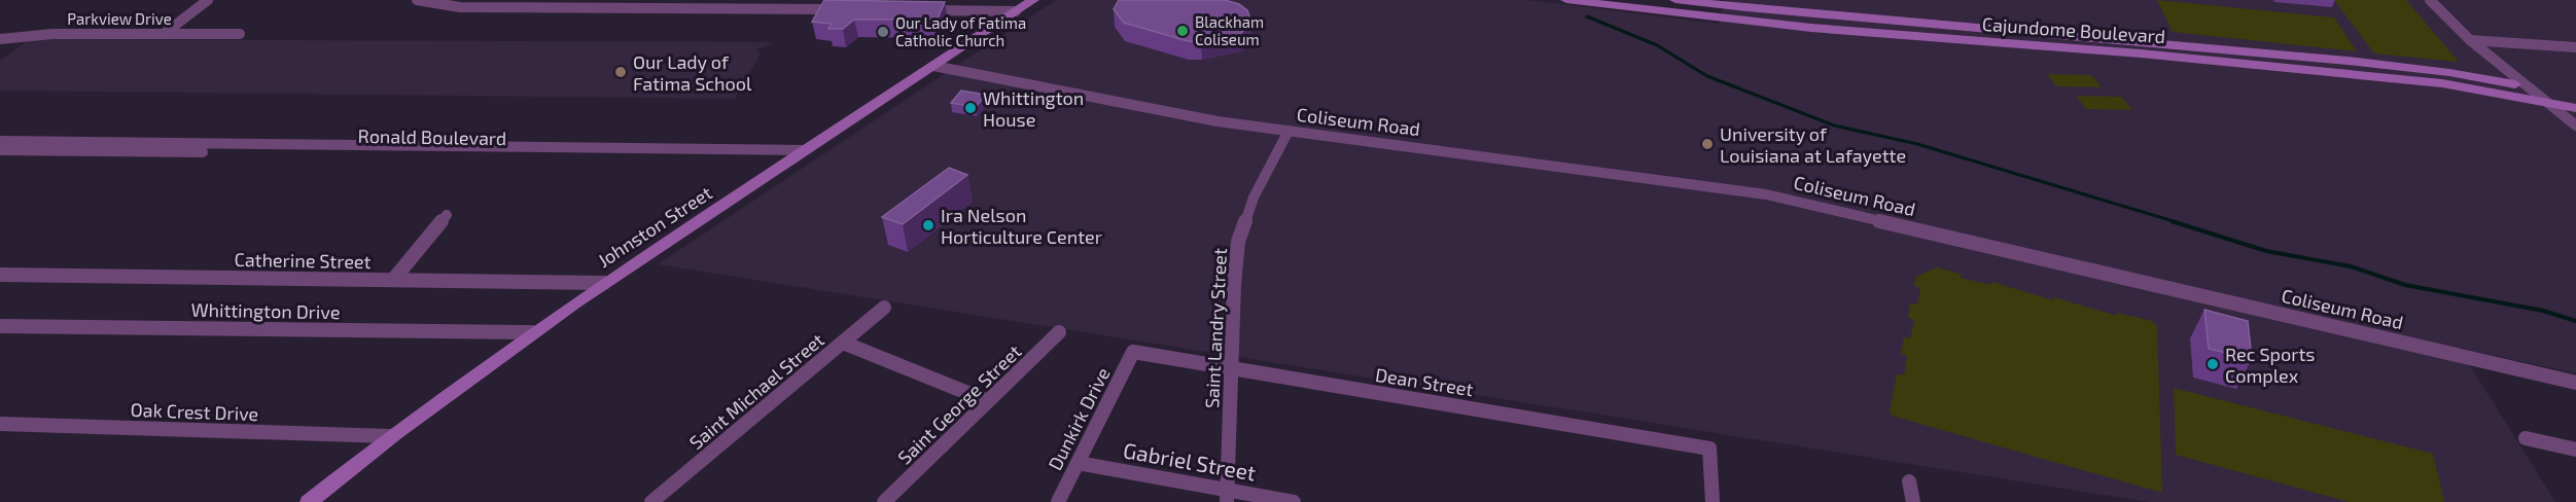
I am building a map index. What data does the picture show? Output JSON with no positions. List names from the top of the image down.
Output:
{
  "streets": {
    "street": [
      "Parkview Drive",
      "Cajundome Boulevard",
      "Coliseum Road",
      "Ronald Boulevard",
      "Johnston Street",
      "Catherine Street",
      "Whittington Drive",
      "Saint Landry Street",
      "Dean Street",
      "Saint Michael Street",
      "Saint George Street",
      "Oak Crest Drive",
      "Dunkirk Drive",
      "Gabriel Street"
    ]
  },
  "crossings": [
    ["Coliseum Road", "Johnston Street"],
    ["Coliseum Road", "Saint Landry Street"],
    ["Ronald Boulevard", "Johnston Street"],
    ["Johnston Street", "Catherine Street"],
    ["Johnston Street", "Whittington Drive"],
    ["Johnston Street", "Oak Crest Drive"],
    ["Saint Landry Street", "Dean Street"],
    ["Saint Landry Street", "Gabriel Street"],
    ["Dean Street", "Dunkirk Drive"],
    ["Dunkirk Drive", "Gabriel Street"]
  ],
  "places": [
    "Blackham Coliseum",
    "Our Lady of Fatima Catholic Church",
    "Our Lady of Fatima School",
    "Whittington House",
    "University of Louisiana at Lafayette",
    "Ira Nelson Horticulture Center",
    "Rec Sports Complex"
  ]
}
